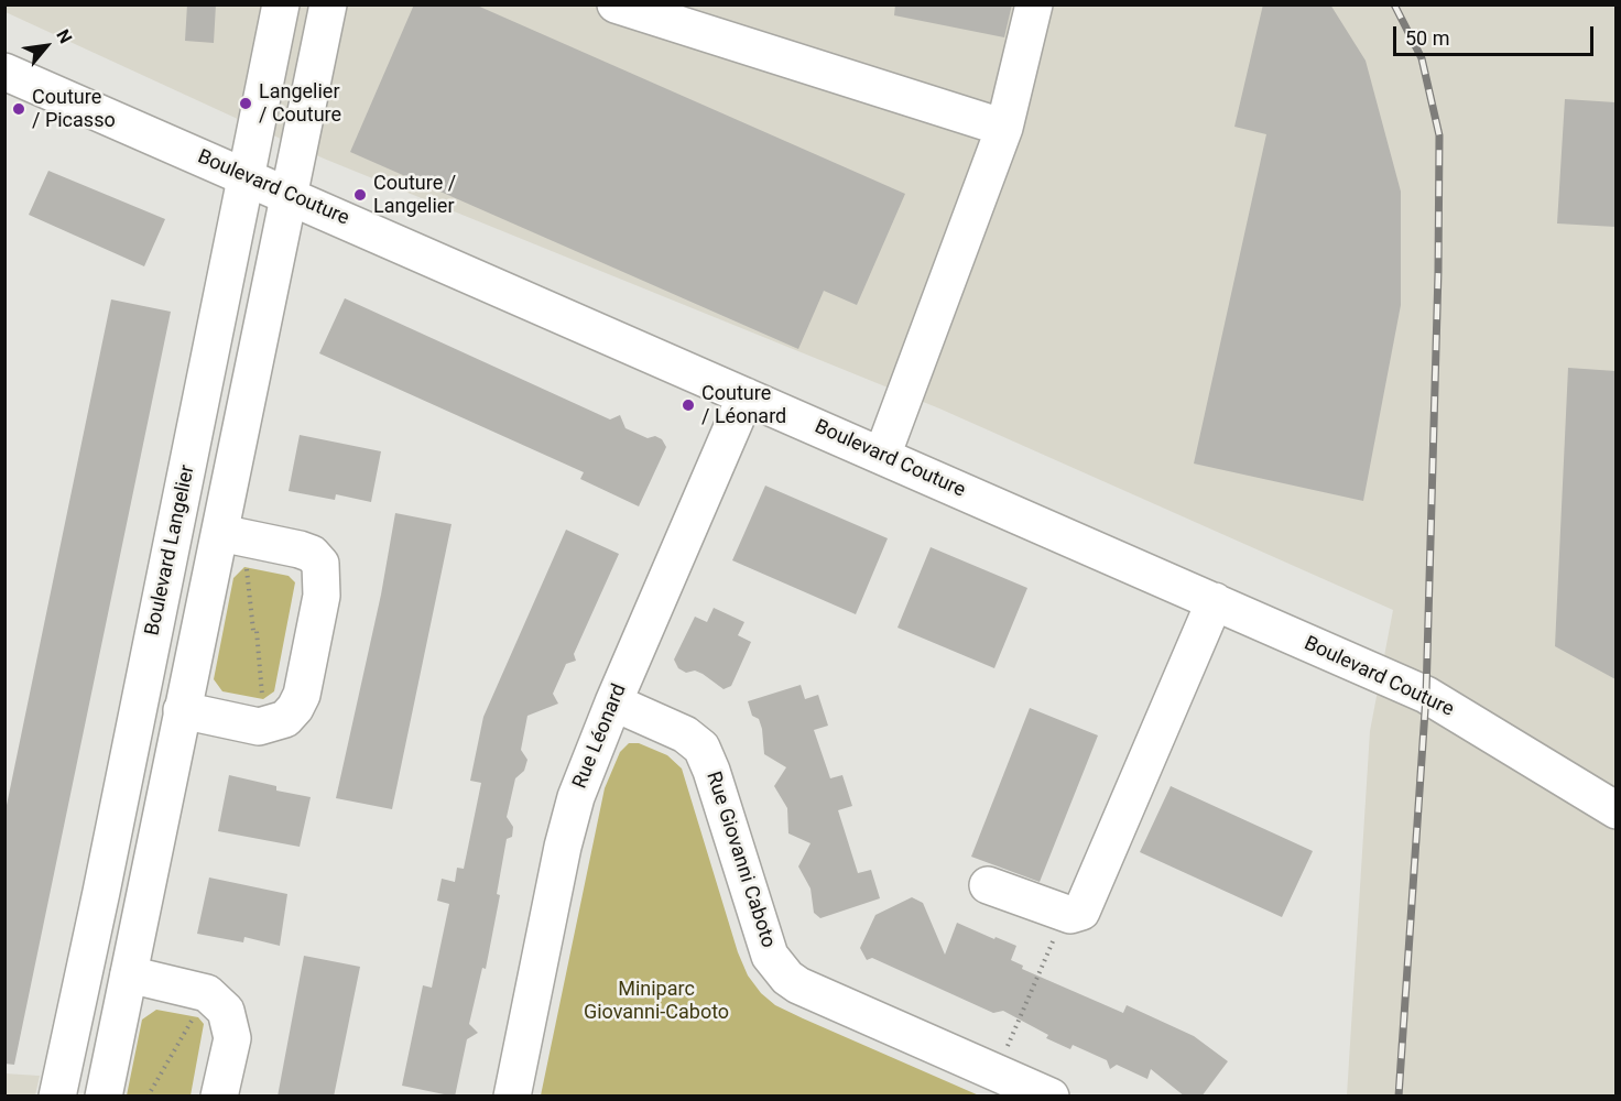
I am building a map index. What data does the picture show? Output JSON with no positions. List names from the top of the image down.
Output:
{
  "streets": {
    "street": [
      "Boulevard Couture",
      "Boulevard Langelier",
      "Rue Léonard",
      "Rue Giovanni Caboto"
    ]
  },
  "crossings": [
    ["Boulevard Couture", "Boulevard Langelier"],
    ["Boulevard Couture", "Rue Léonard"],
    ["Rue Léonard", "Rue Giovanni Caboto"]
  ],
  "parks": ["Miniparc Giovanni-Caboto"],
  "places": [
    "Langelier / Couture",
    "Couture / Picasso",
    "Couture / Langelier",
    "Couture / Léonard"
  ],
  "scale_bar": "50 m",
  "north": "top right"
}
